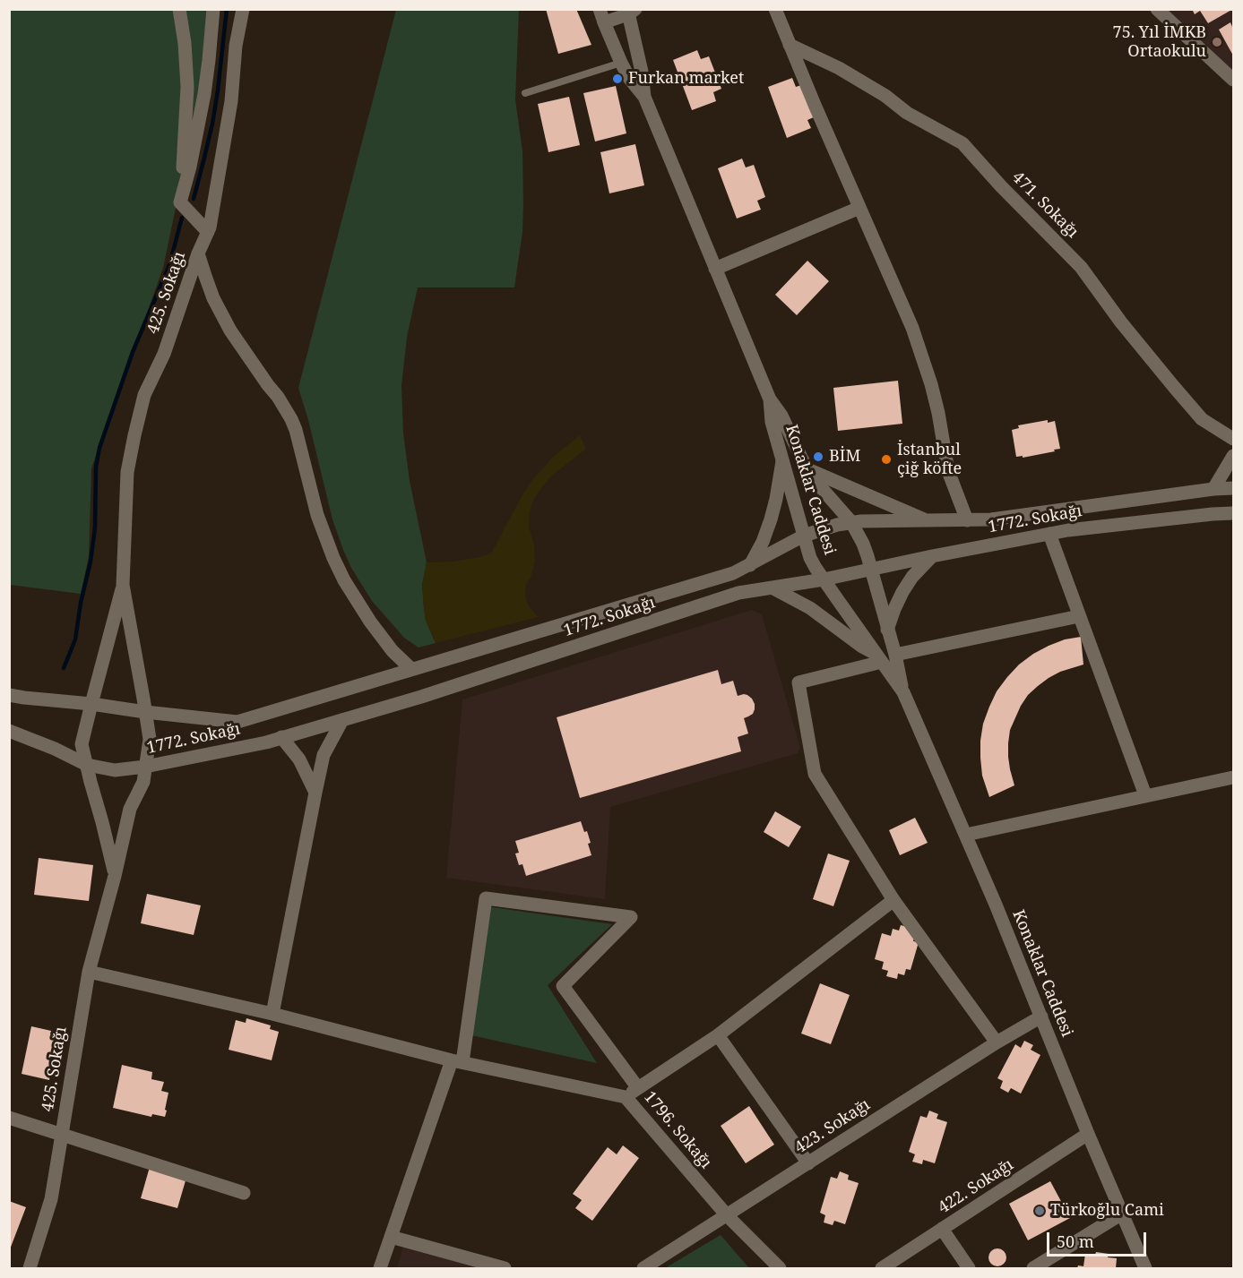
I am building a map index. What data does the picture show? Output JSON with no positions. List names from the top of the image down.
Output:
{
  "streets": {
    "street": [
      "471. Sokağı",
      "425. Sokağı",
      "Konaklar Caddesi",
      "1772. Sokağı",
      "423. Sokağı",
      "1796. Sokağı",
      "422. Sokağı"
    ]
  },
  "crossings": [
    ["425. Sokağı", "1772. Sokağı"],
    ["425. Sokağı", "1796. Sokağı"],
    ["Konaklar Caddesi", "1772. Sokağı"],
    ["Konaklar Caddesi", "423. Sokağı"],
    ["Konaklar Caddesi", "422. Sokağı"],
    ["423. Sokağı", "1796. Sokağı"]
  ],
  "places": [
    "75. Yıl İMKB Ortaokulu",
    "Furkan market",
    "BİM",
    "İstanbul çiğ köfte",
    "Türkoğlu Cami"
  ],
  "scale_bar": "50 m"
}
